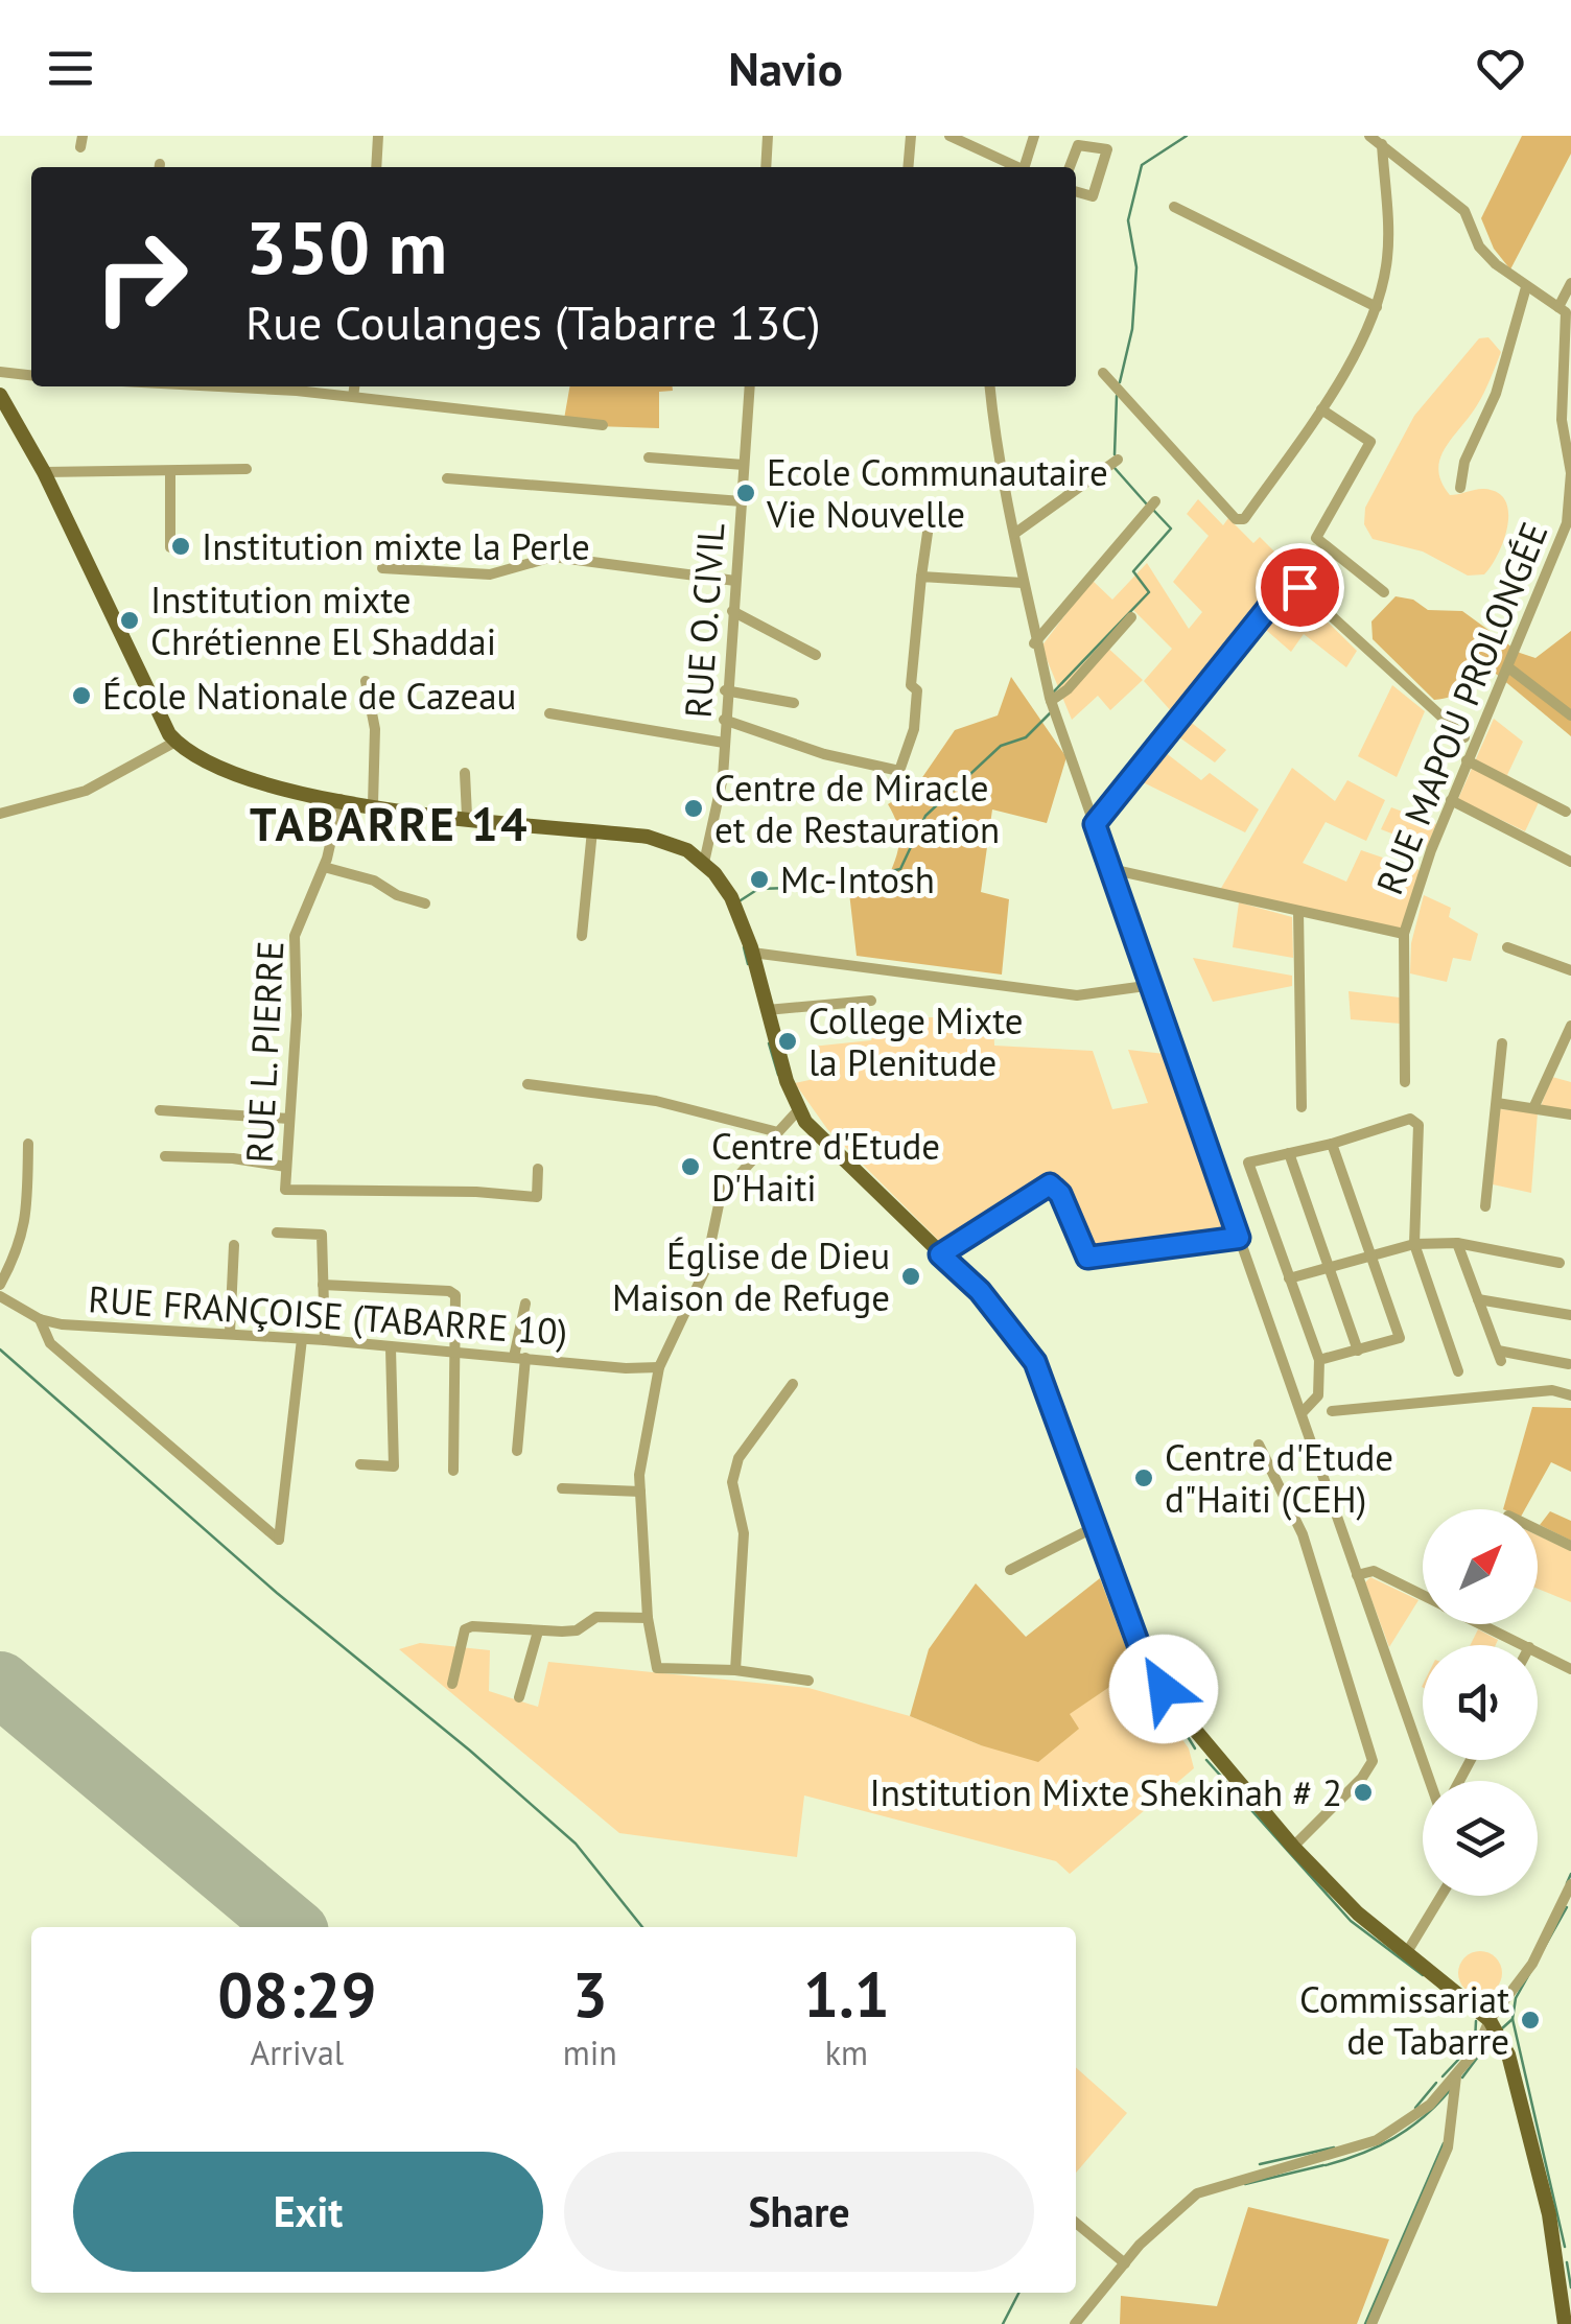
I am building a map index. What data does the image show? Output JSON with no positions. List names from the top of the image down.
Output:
{
  "streets": {
    "street": [
      "RUE O. CIVIL",
      "RUE MAPOU PROLONGÉE",
      "RUE L. PIERRE",
      "RUE FRANÇOISE (TABARRE 10)"
    ]
  },
  "districts": ["TABARRE 14"],
  "places": [
    "Ecole Communautaire Vie Nouvelle",
    "Institution mixte la Perle",
    "Institution mixte Chrétienne El Shaddai",
    "École Nationale de Cazeau",
    "Centre de Miracle et de Restauration",
    "Mc-Intosh",
    "College Mixte la Plenitude",
    "Centre d'Etude D'Haiti",
    "Église de Dieu Maison de Refuge",
    "Centre d'Etude d\"Haiti (CEH)",
    "Institution Mixte Shekinah # 2",
    "Commissariat de Tabarre"
  ],
  "north": "top right",
  "page": {
    "header": "Navio",
    "turn": ["350 m", "Rue Coulanges (Tabarre 13C)"],
    "eta": [
      "08:29",
      "Arrival",
      "3",
      "min",
      "1.1",
      "km"
    ],
    "buttons": ["Exit", "Share"]
  }
}
